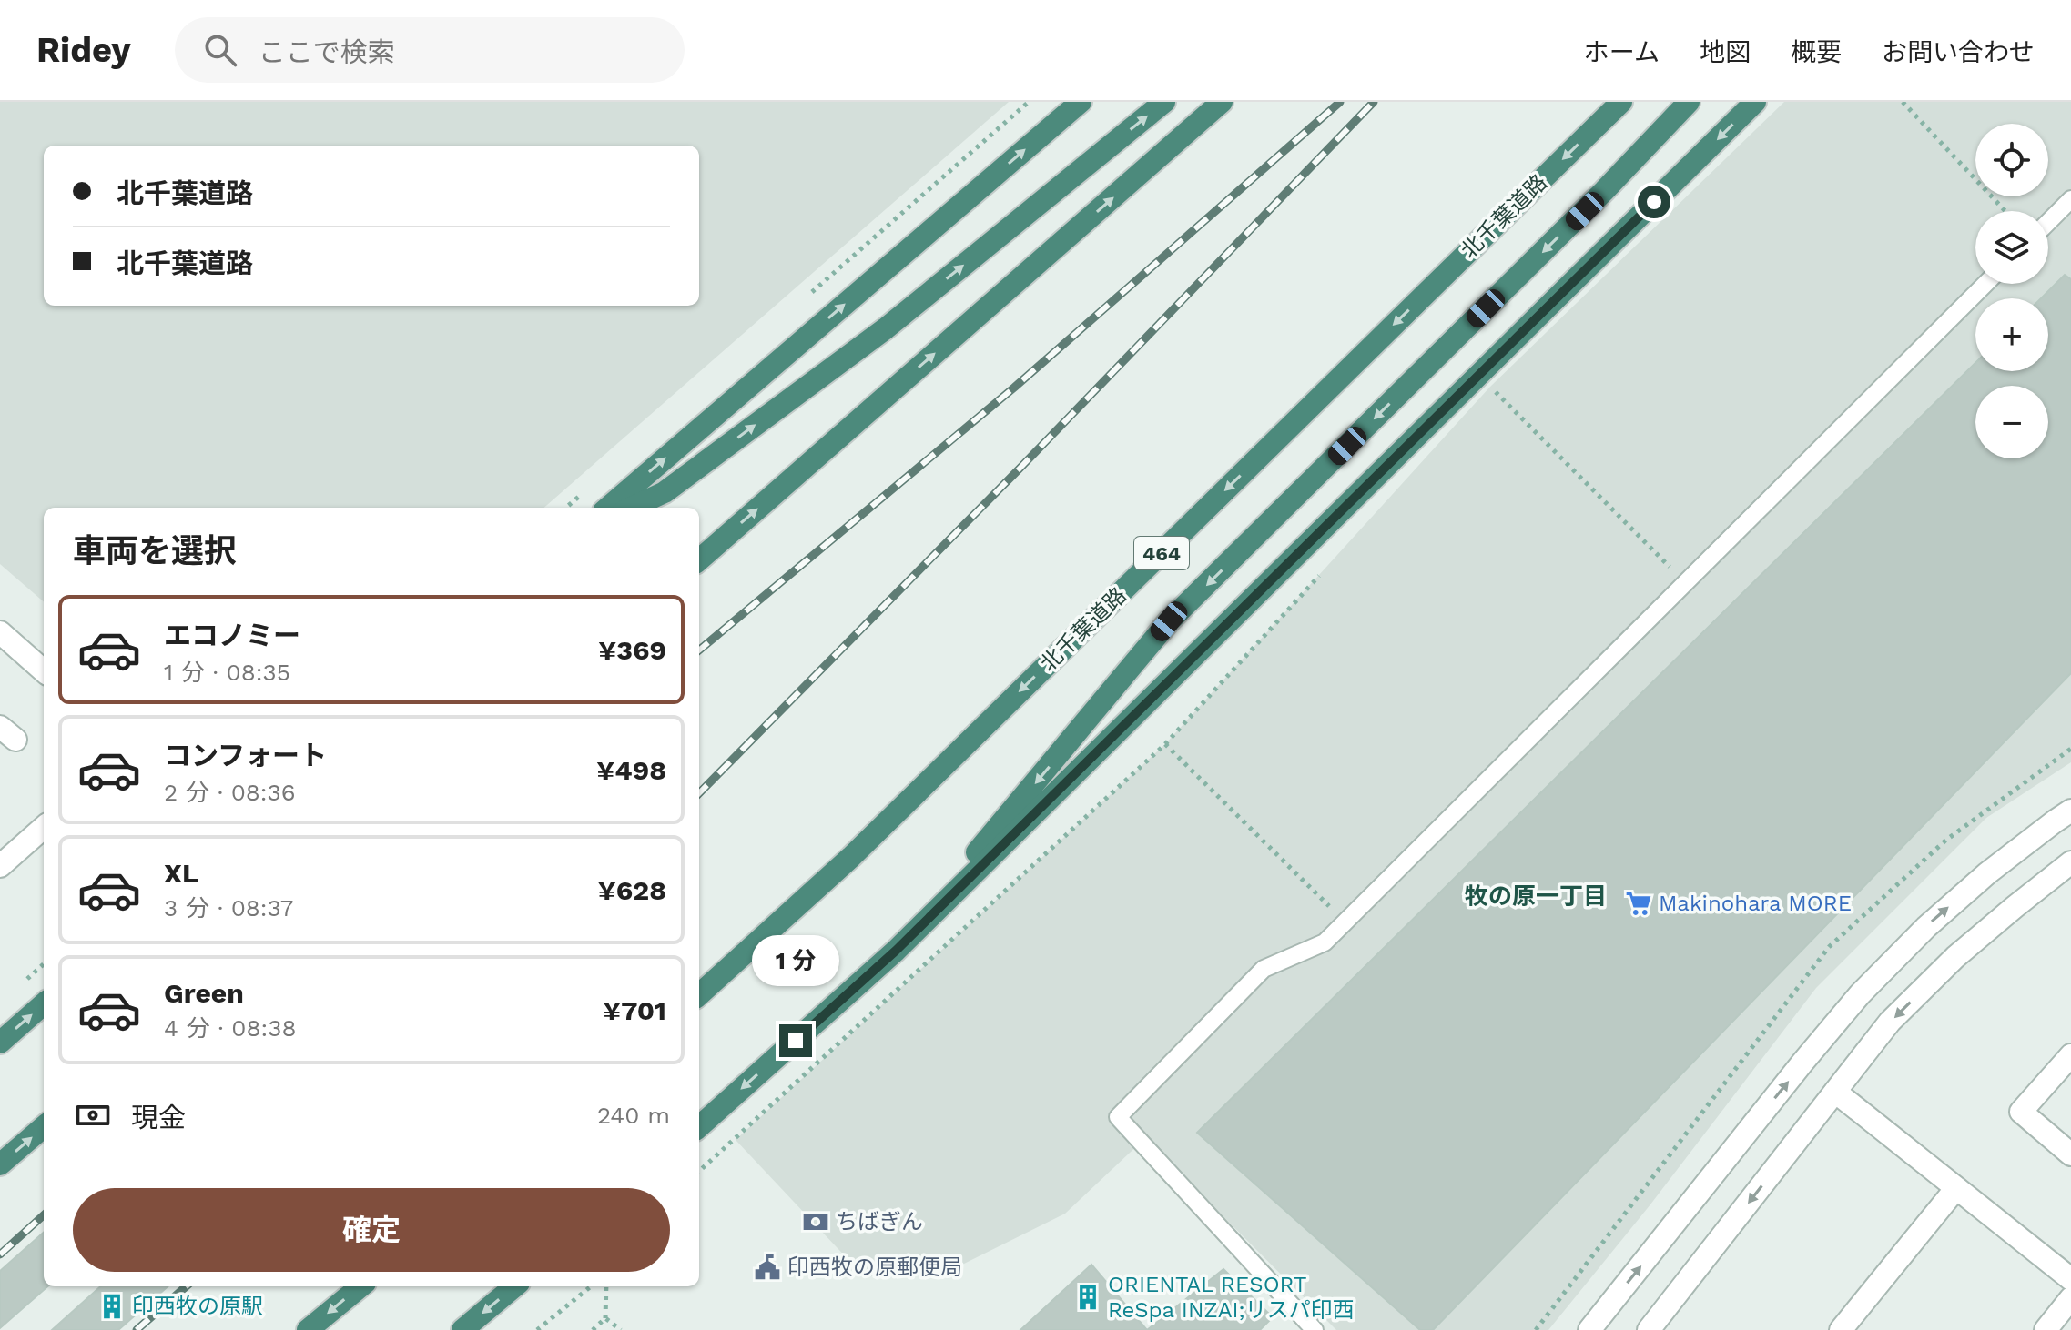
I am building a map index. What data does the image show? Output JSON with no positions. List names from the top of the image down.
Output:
{
  "streets": {
    "highway": ["北千葉道路", "464"]
  },
  "districts": ["牧の原一丁目"],
  "places": {
    "supermarket": ["Makinohara MORE"],
    "bank": ["ちばぎん"],
    "public building": ["印西牧の原郵便局"],
    "building": ["ORIENTAL RESORT ReSpa INZAI;リスパ印西", "印西牧の原駅"]
  },
  "page": {
    "header": "Ridey",
    "search": "ここで検索",
    "nav": [
      "ホーム",
      "地図",
      "概要",
      "お問い合わせ"
    ],
    "map_buttons": ["+", "−"],
    "banner": ["北千葉道路", "北千葉道路"],
    "heading": "車両を選択",
    "list": [
      {
        "name": "エコノミー",
        "note": "1 分 · 08:35",
        "value": "¥369"
      },
      {
        "name": "コンフォート",
        "note": "2 分 · 08:36",
        "value": "¥498"
      },
      {
        "name": "XL",
        "note": "3 分 · 08:37",
        "value": "¥628"
      },
      {
        "name": "Green",
        "note": "4 分 · 08:38",
        "value": "¥701"
      }
    ],
    "bubble": "1 分",
    "pay": ["現金", "240 m"],
    "buttons": "確定"
  }
}
